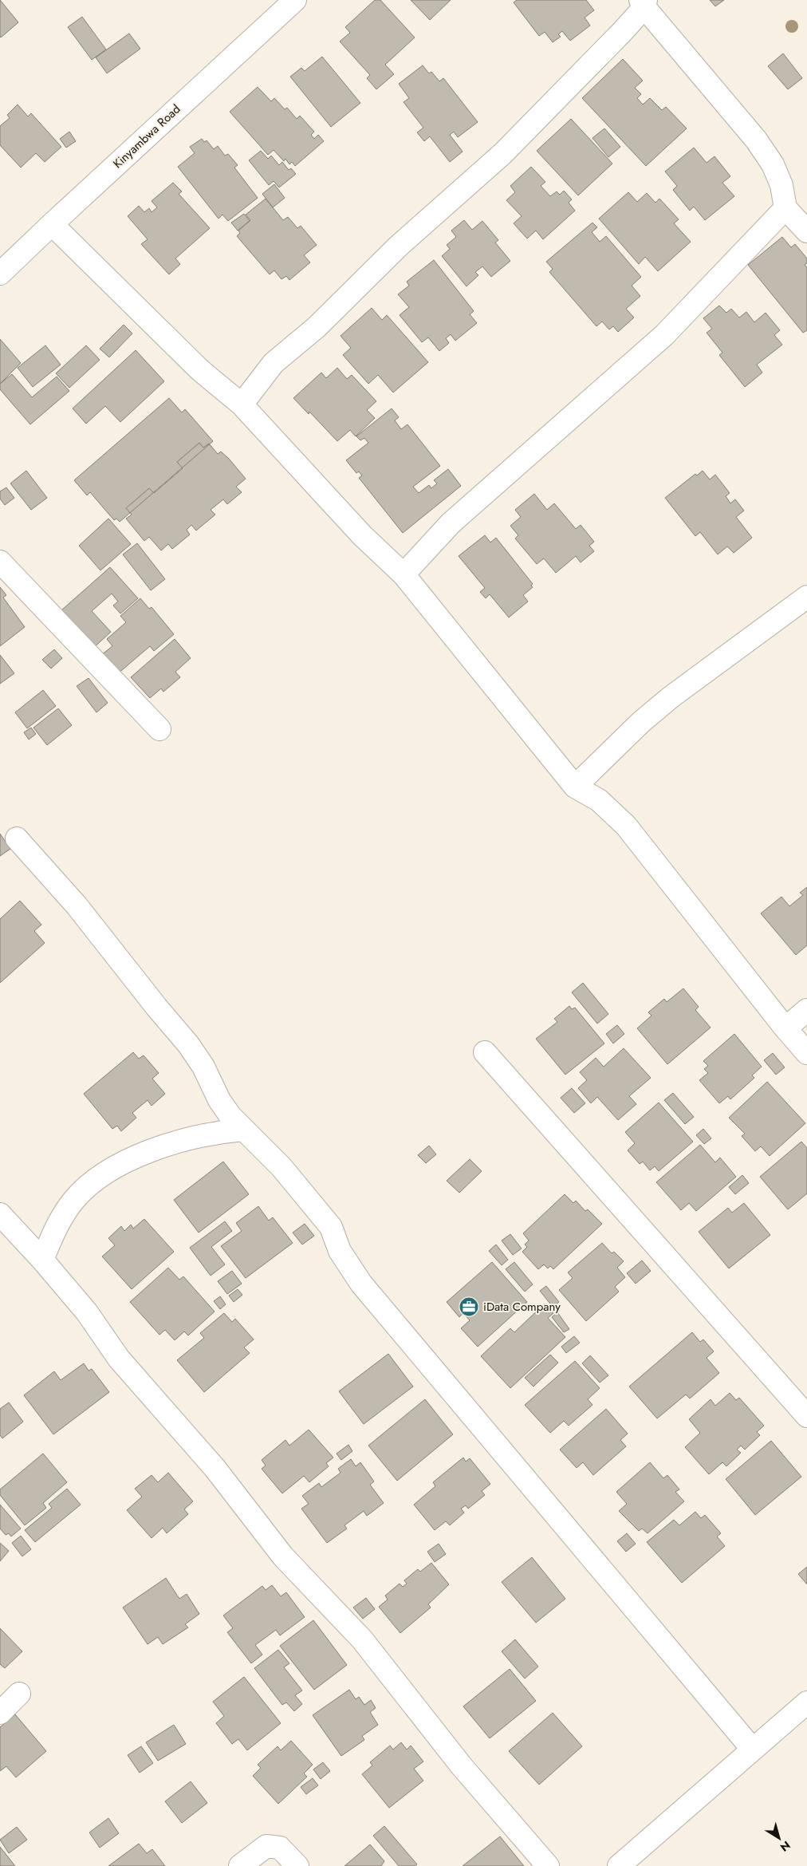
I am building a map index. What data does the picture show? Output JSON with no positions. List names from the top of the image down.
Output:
{
  "streets": {
    "street": ["Kinyambwa Road"]
  },
  "places": {
    "office": ["iData Company"]
  },
  "north": "bottom right"
}
